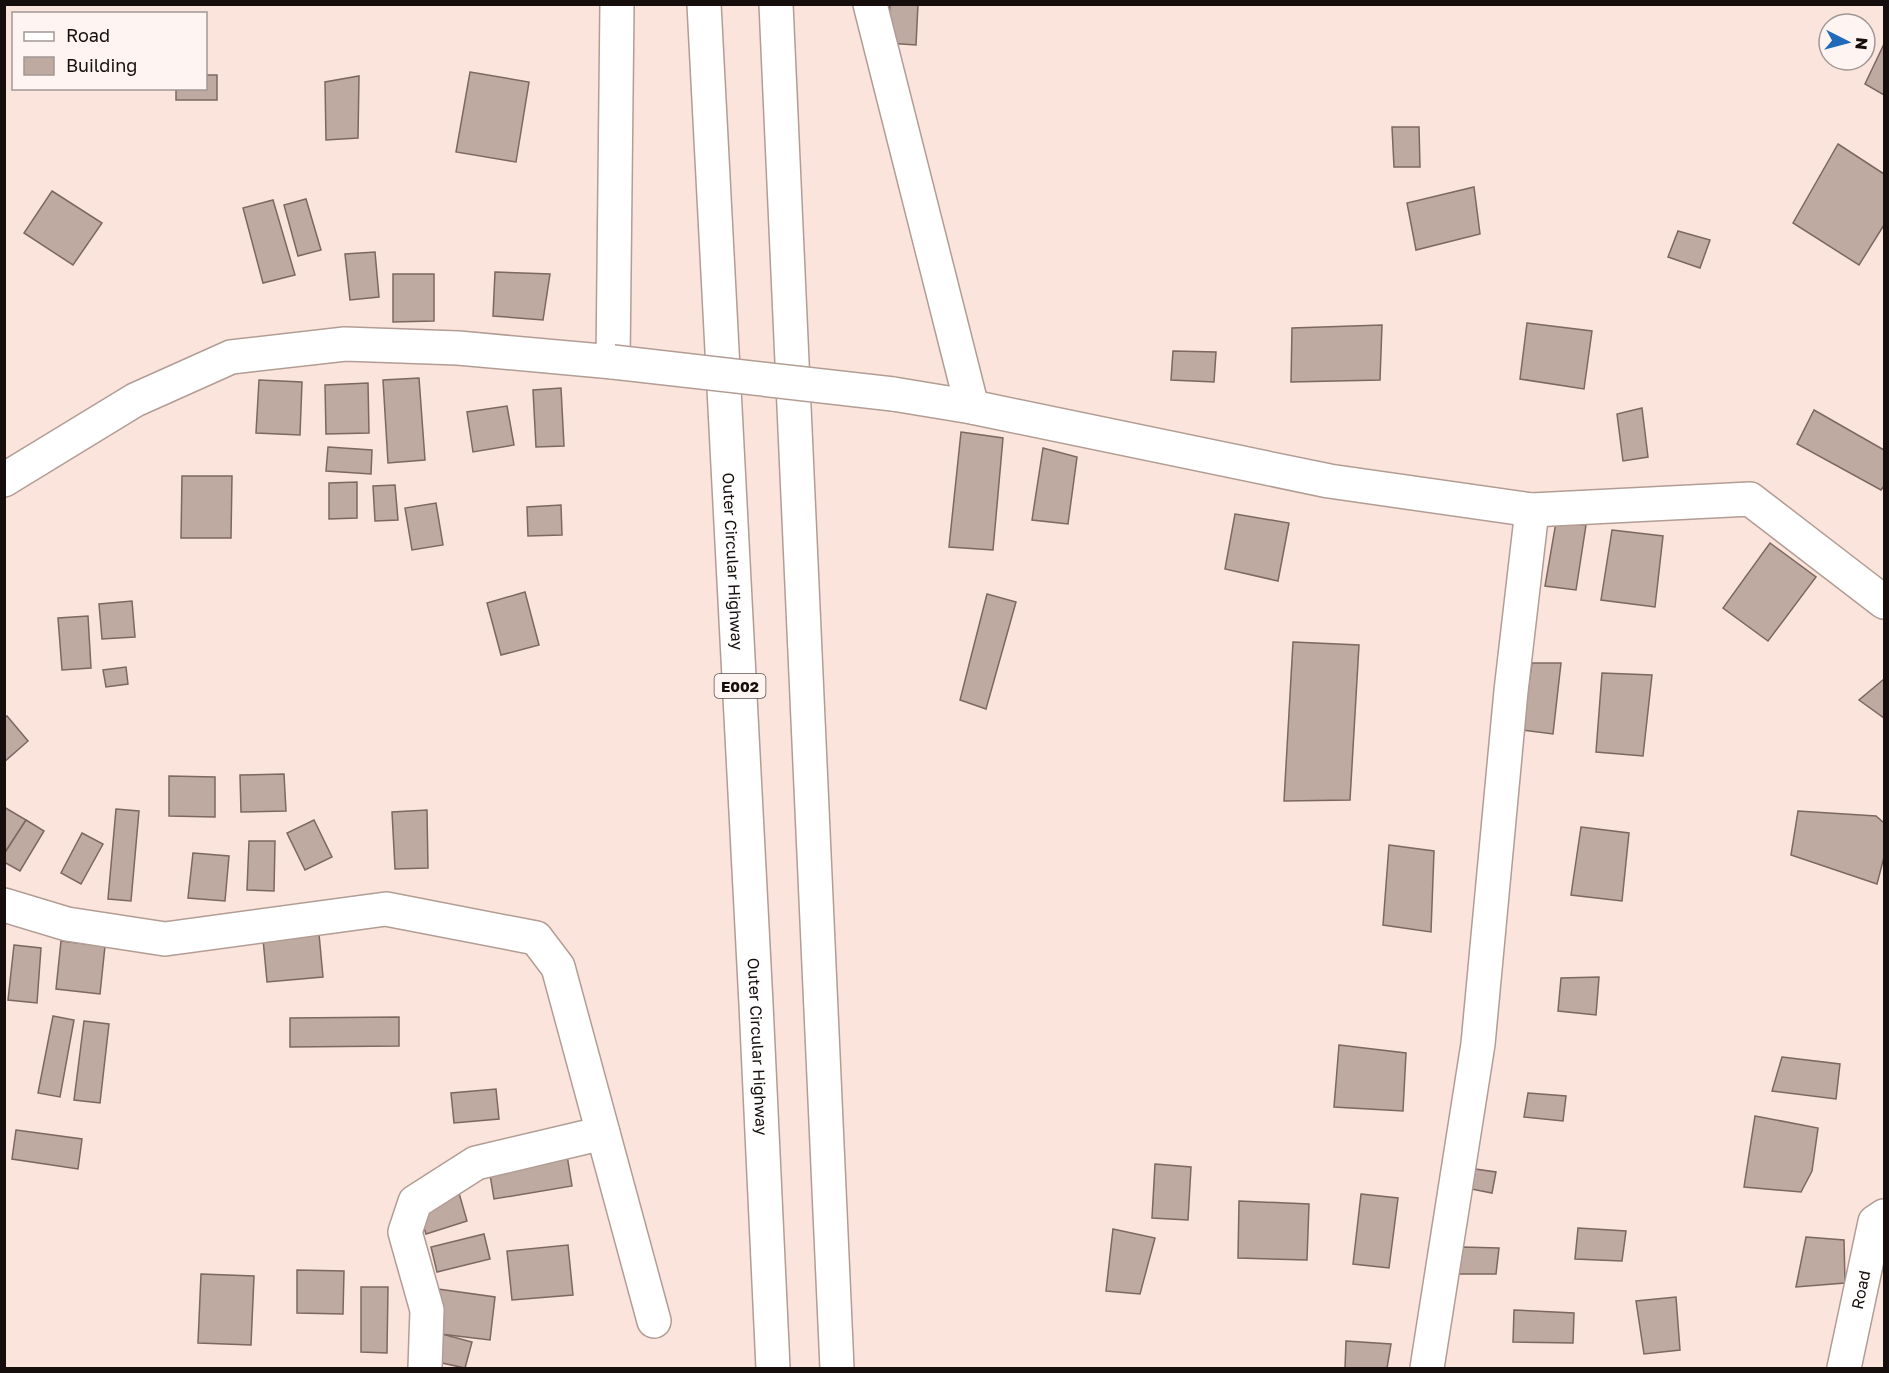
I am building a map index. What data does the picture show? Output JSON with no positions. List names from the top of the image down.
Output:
{
  "streets": {
    "main road": ["Outer Circular Highway", "E002", "Road"]
  },
  "legend": ["Road", "Building"],
  "north": "right"
}
